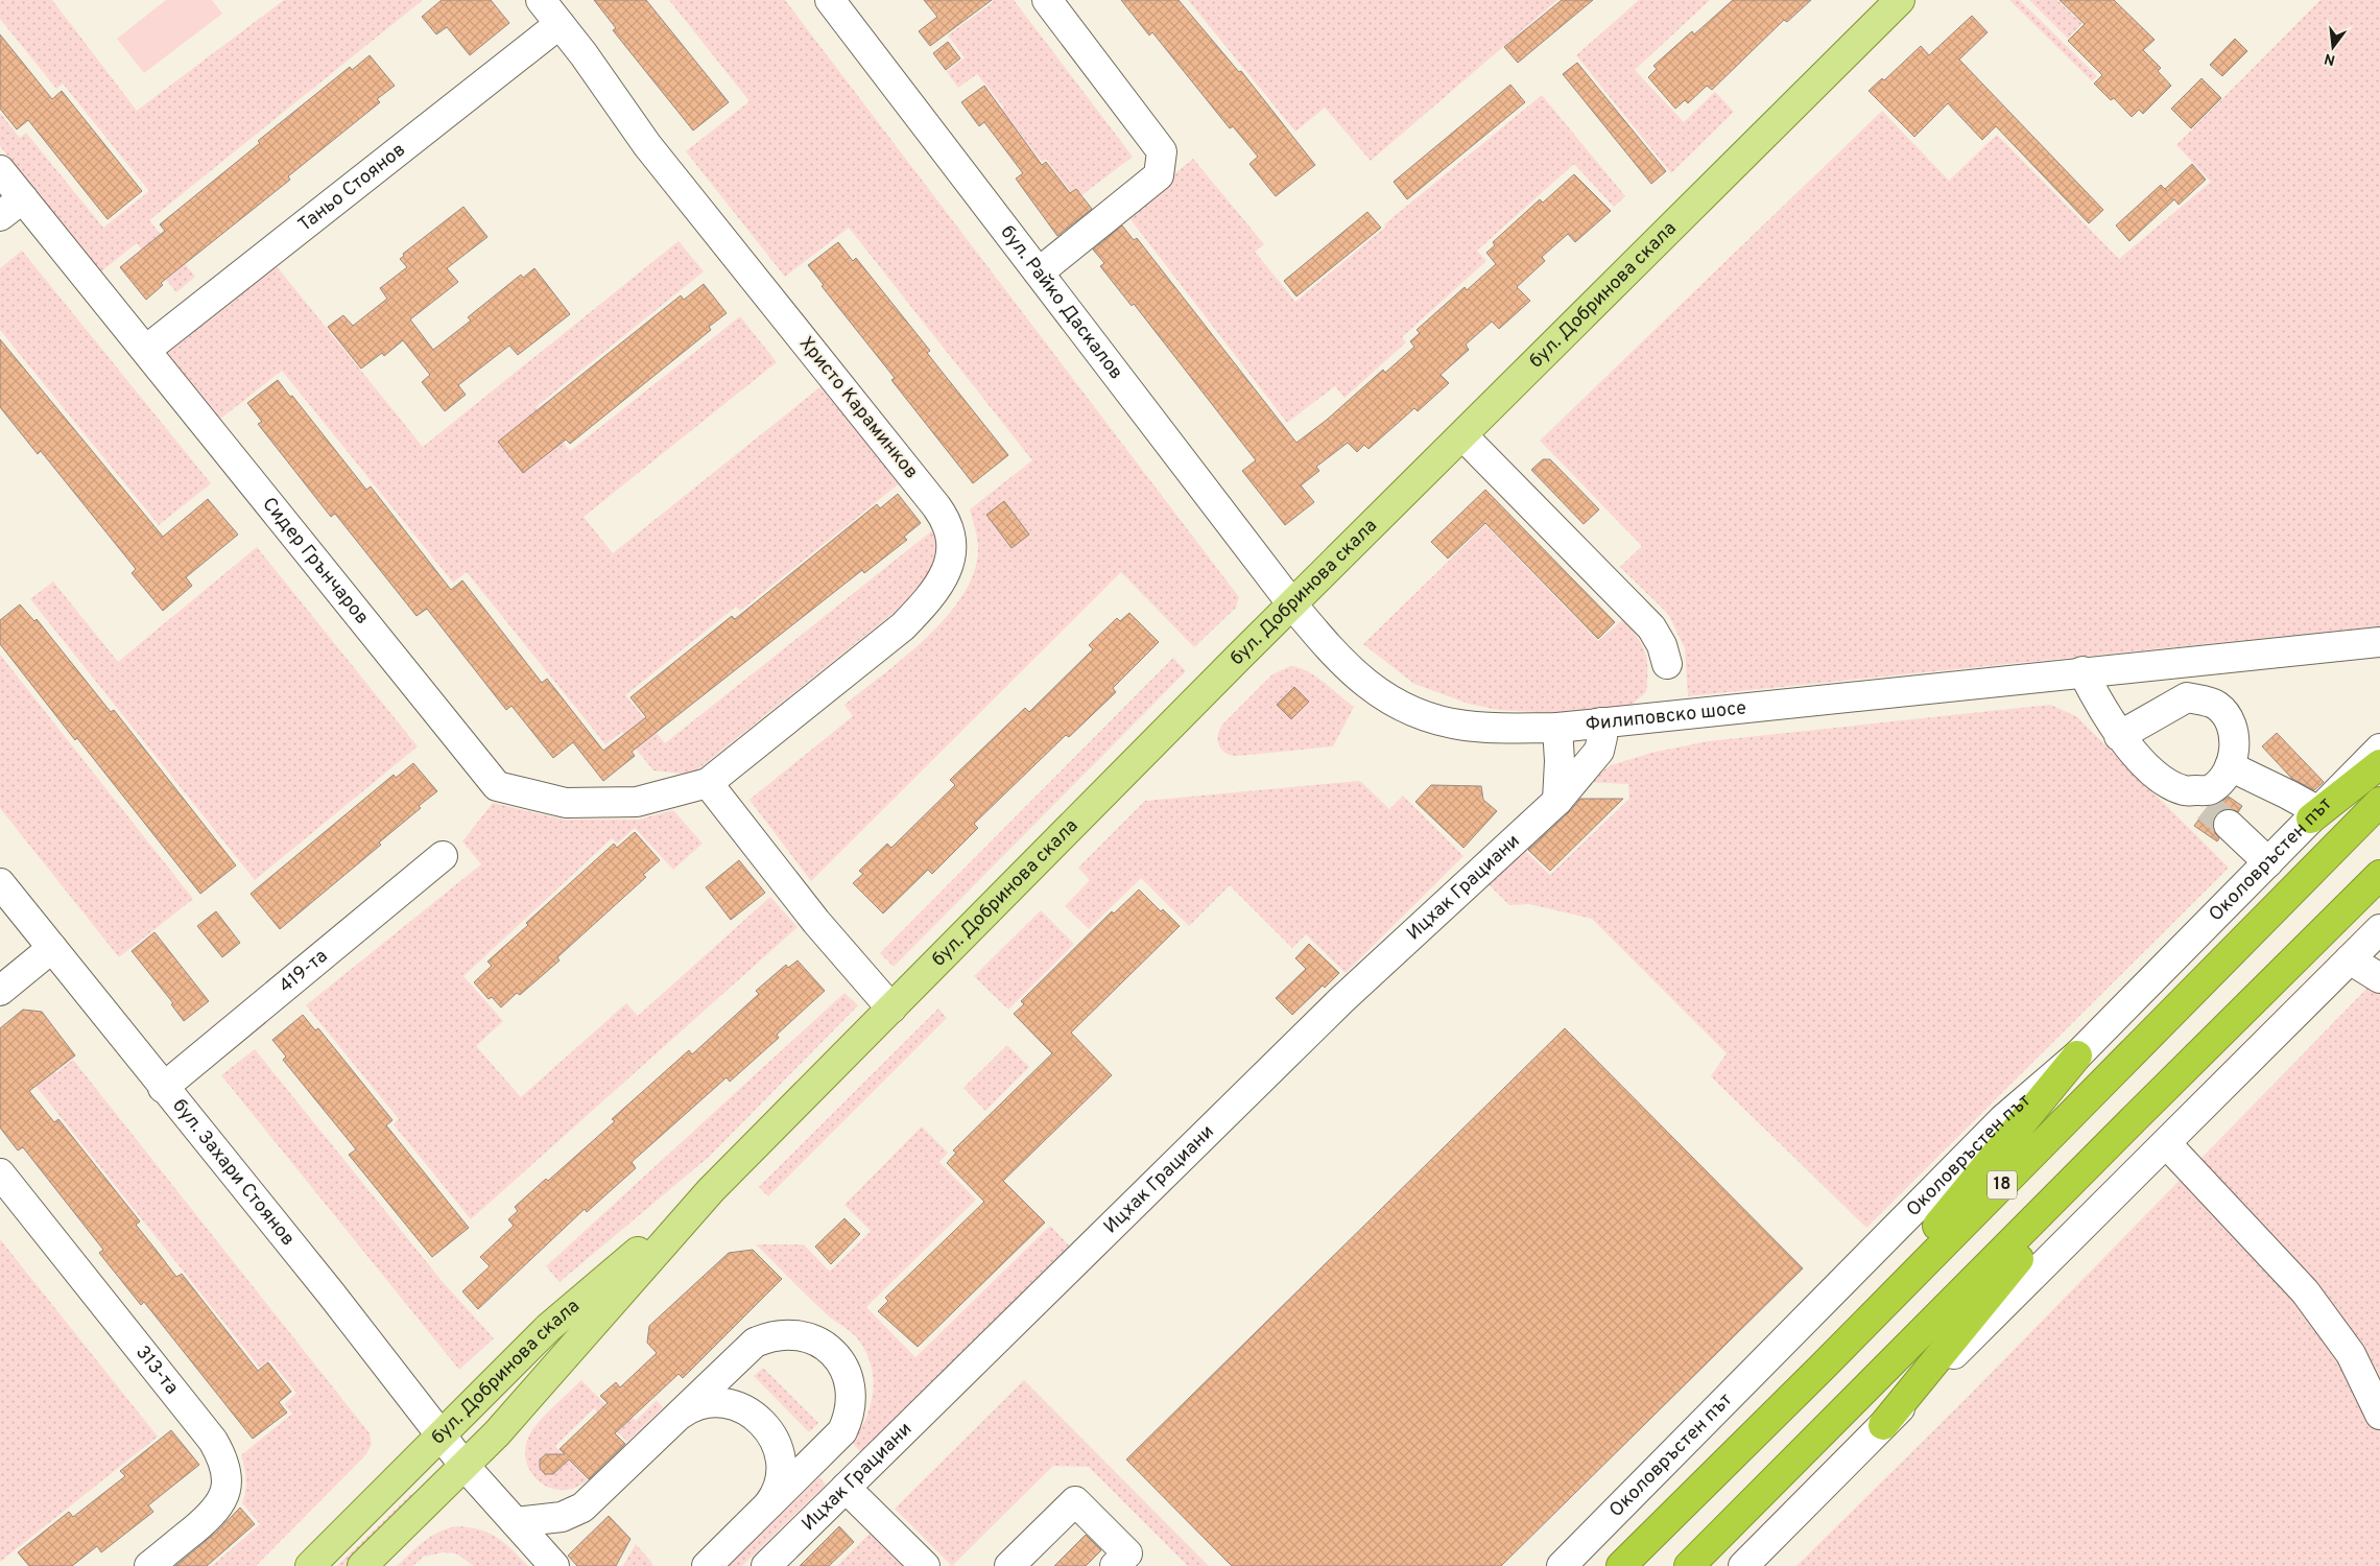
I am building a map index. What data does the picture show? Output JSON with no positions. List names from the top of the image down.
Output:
{
  "streets": {
    "highway": ["Околовръстен път", "18"],
    "main road": ["бул. Добринова скала"],
    "street": [
      "Таньо Стоянов",
      "бул. Райко Даскалов",
      "Христо Караминков",
      "Сидер Грънчаров",
      "Филиповско шосе",
      "Ицхак Грациани",
      "419-та",
      "бул. Захари Стоянов",
      "313-та"
    ]
  },
  "crossings": [
    ["Таньо Стоянов", "Христо Караминков"],
    ["Таньо Стоянов", "Сидер Грънчаров"],
    ["бул. Добринова скала", "бул. Райко Даскалов"],
    ["бул. Добринова скала", "Филиповско шосе"],
    ["бул. Добринова скала", "бул. Захари Стоянов"],
    ["бул. Райко Даскалов", "Филиповско шосе"],
    ["Христо Караминков", "Сидер Грънчаров"],
    ["Филиповско шосе", "Ицхак Грациани"],
    ["419-та", "бул. Захари Стоянов"]
  ],
  "north": "bottom"
}
